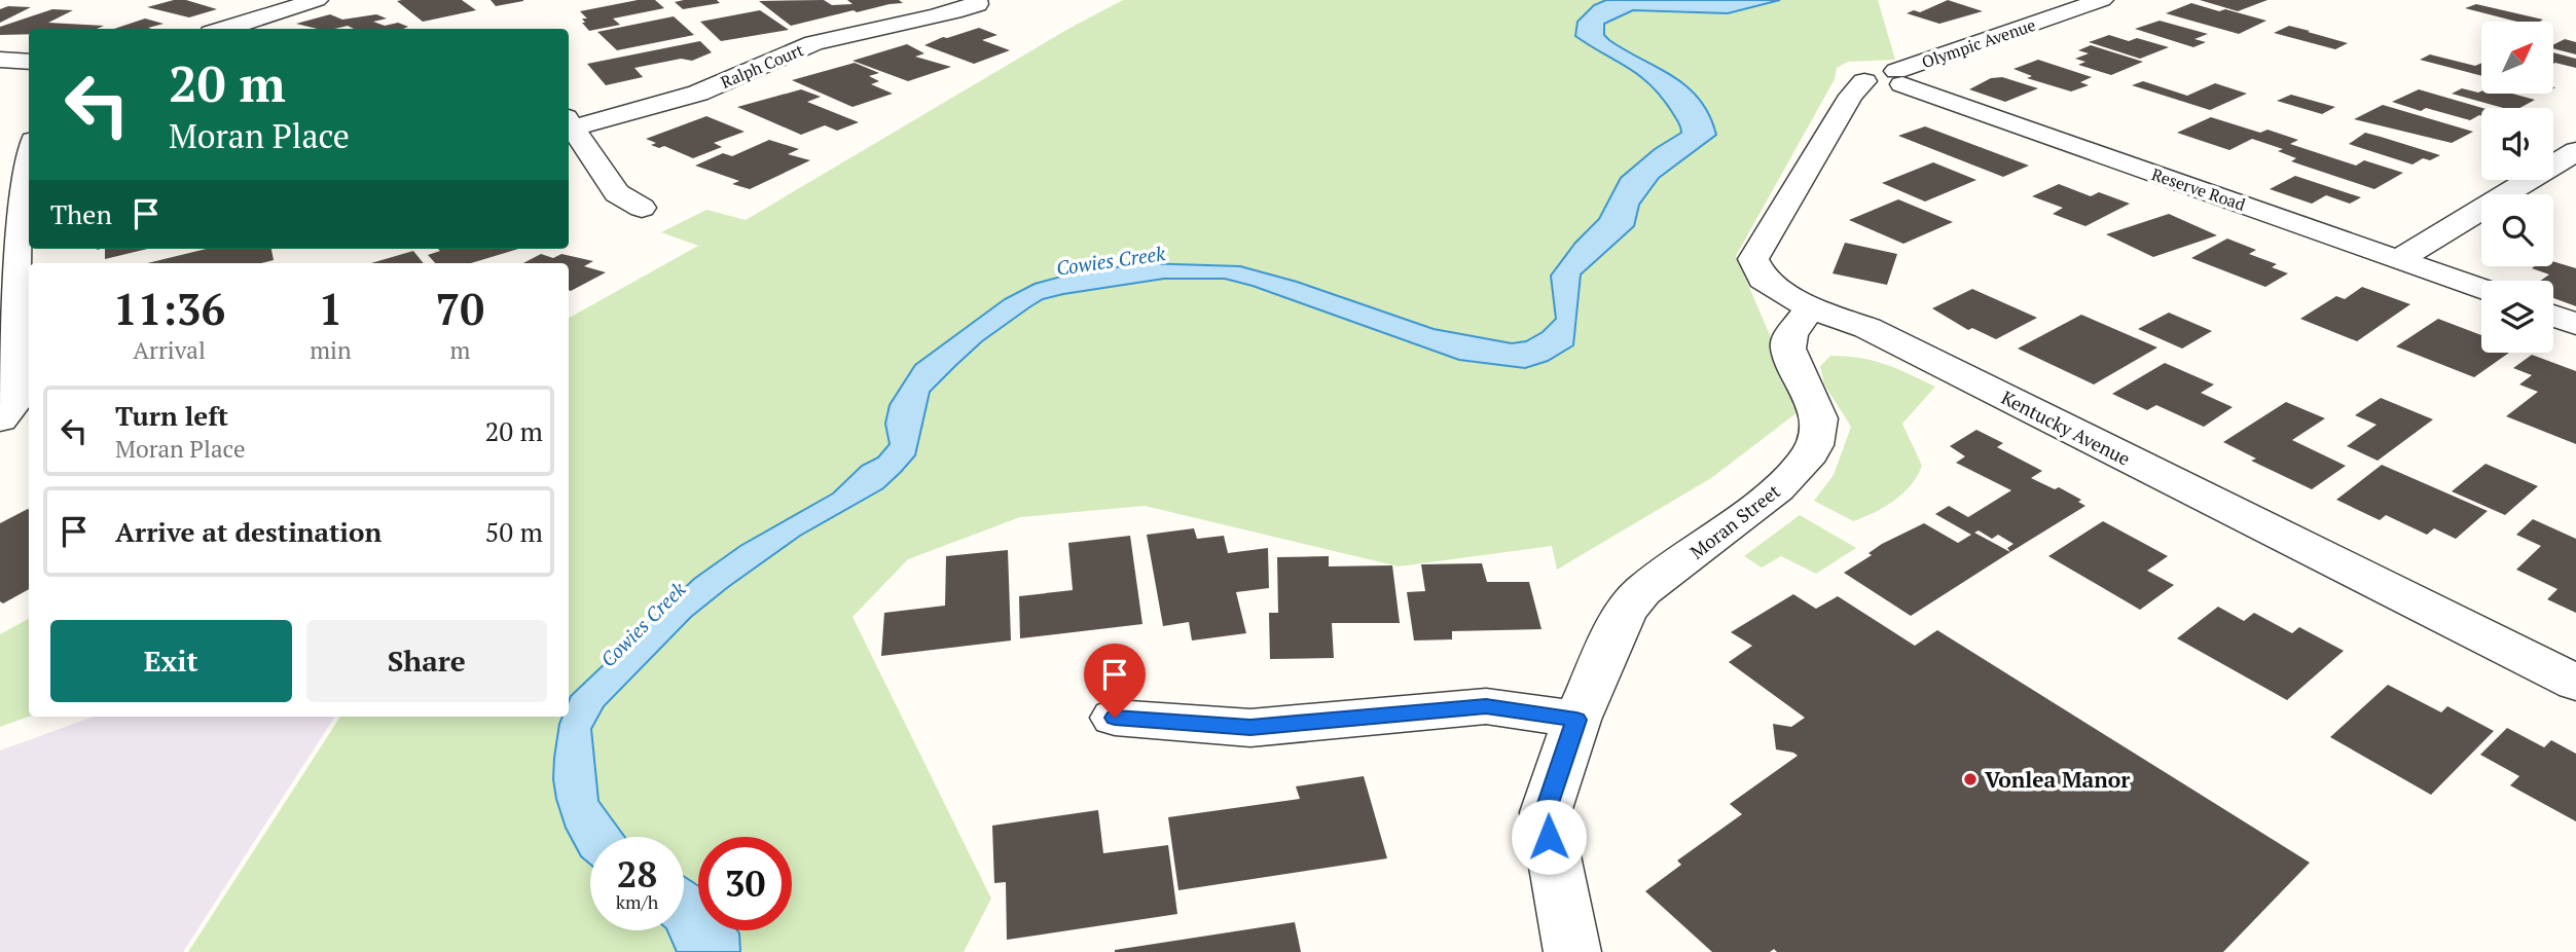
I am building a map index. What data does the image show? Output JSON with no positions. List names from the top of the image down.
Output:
{
  "streets": {
    "street": [
      "Olympic Avenue",
      "Ralph Court",
      "Reserve Road",
      "Kentucky Avenue",
      "Moran Street"
    ]
  },
  "crossings": [
    ["Olympic Avenue", "Reserve Road"],
    ["Olympic Avenue", "Kentucky Avenue"],
    ["Reserve Road", "Kentucky Avenue"],
    ["Kentucky Avenue", "Moran Street"]
  ],
  "water": ["Cowies Creek"],
  "places": ["Vonlea Manor"],
  "north": "top right",
  "page": {
    "turn": ["20 m", "Moran Place"],
    "then": "Then",
    "eta": [
      "11:36",
      "Arrival",
      "1",
      "min",
      "70",
      "m"
    ],
    "list": [
      {
        "name": "Turn left",
        "note": "Moran Place",
        "value": "20 m"
      },
      {
        "name": "Arrive at destination",
        "value": "50 m"
      }
    ],
    "buttons": ["Exit", "Share"],
    "speed": "28 km/h",
    "limit": "30"
  }
}
